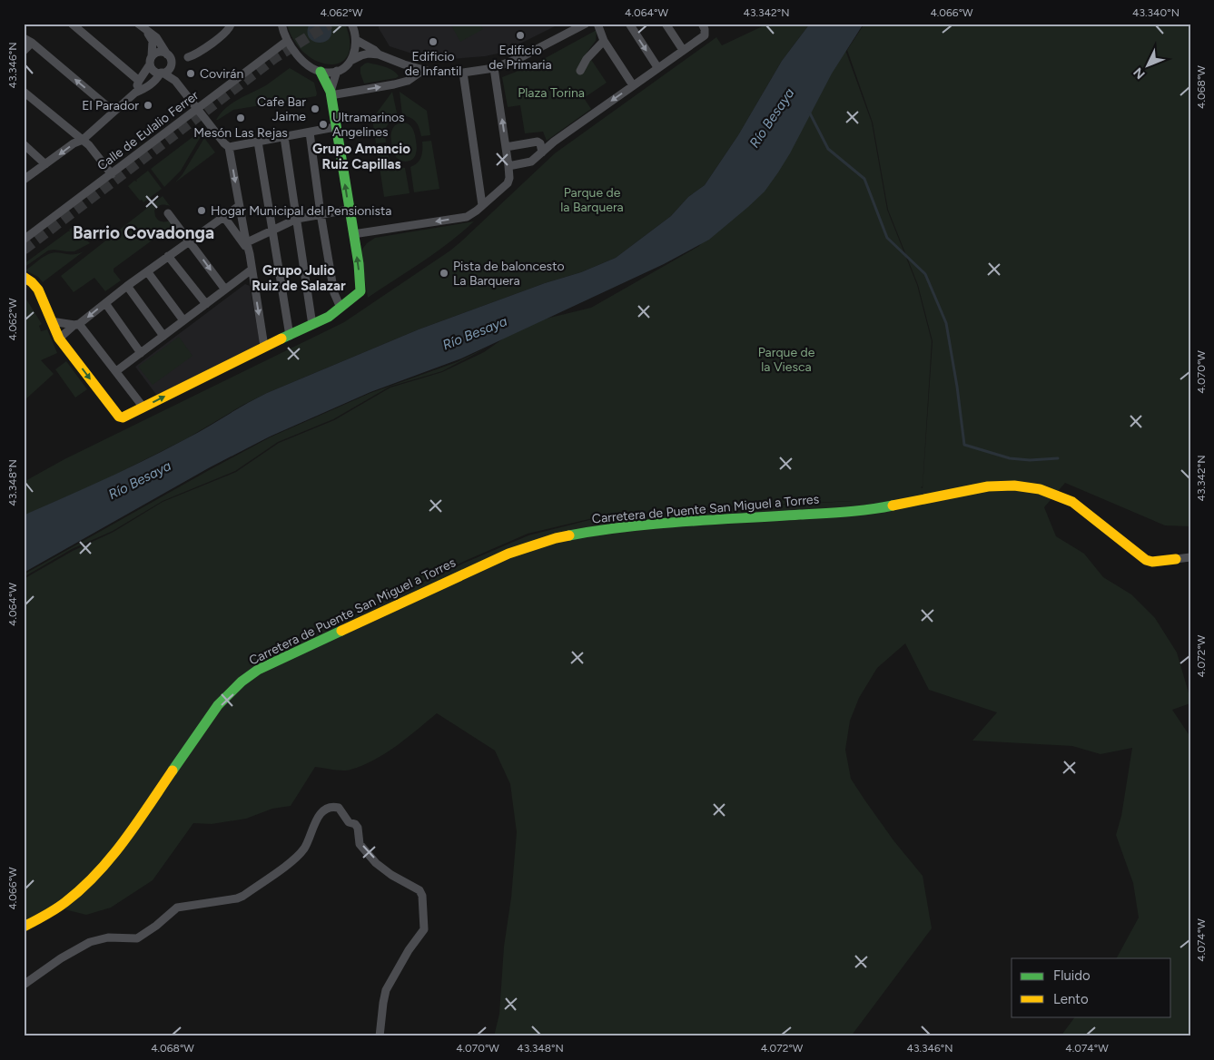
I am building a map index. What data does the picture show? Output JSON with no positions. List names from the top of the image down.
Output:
{
  "streets": {
    "street": ["Calle de Eulalio Ferrer", "Carretera de Puente San Miguel a Torres"]
  },
  "districts": ["Grupo Amancio Ruiz Capillas", "Barrio Covadonga", "Grupo Julio Ruiz de Salazar"],
  "water": ["Río Besaya"],
  "parks": ["Plaza Torina", "Parque de la Barquera", "Parque de la Viesca"],
  "places": [
    "Edificio de Primaria",
    "Edificio de Infantil",
    "Covirán",
    "El Parador",
    "Cafe Bar Jaime",
    "Mesón Las Rejas",
    "Ultramarinos Angelines",
    "Hogar Municipal del Pensionista",
    "Pista de baloncesto La Barquera"
  ],
  "legend": ["Fluido", "Lento"],
  "north": "bottom left",
  "coordinates": [
    "4.062°W",
    "4.064°W",
    "43.342°N",
    "4.066°W",
    "43.340°N",
    "43.346°N",
    "4.068°W",
    "4.070°W",
    "43.348°N",
    "4.072°W",
    "4.074°W"
  ]
}
